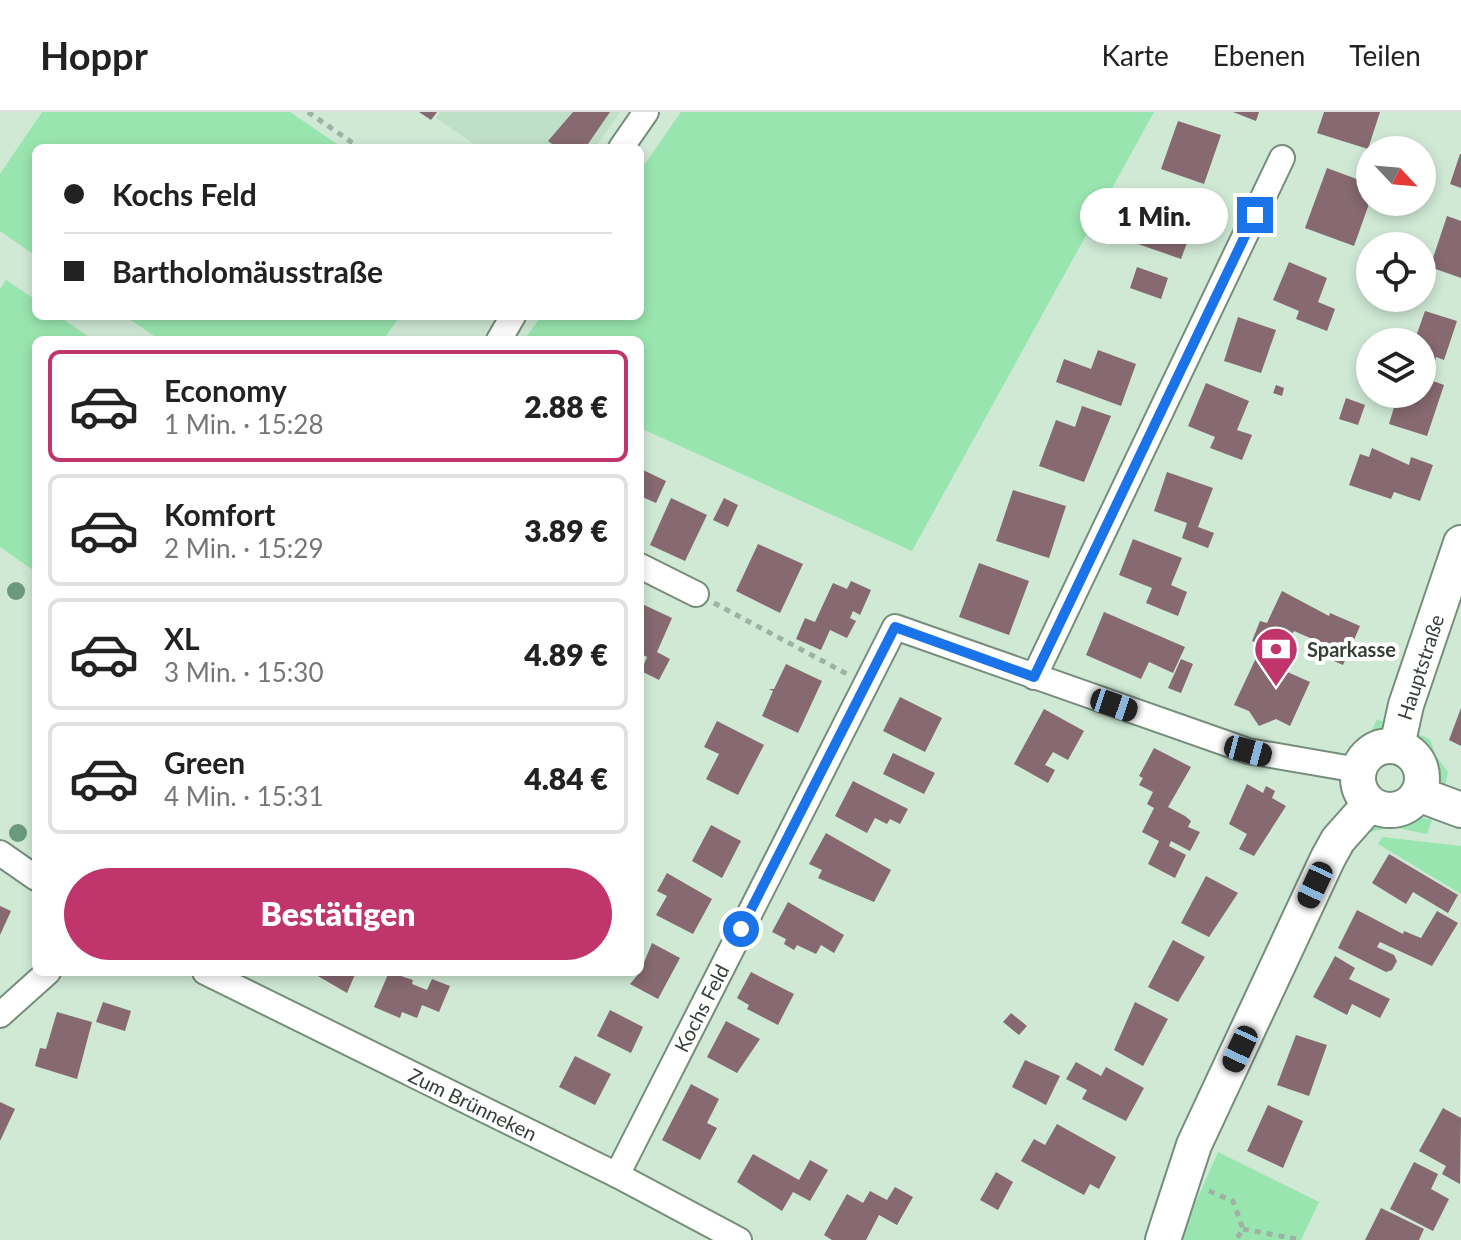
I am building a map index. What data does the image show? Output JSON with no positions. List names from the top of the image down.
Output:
{
  "streets": {
    "main road": ["Hauptstraße"],
    "street": ["Kochs Feld", "Zum Brünneken"]
  },
  "crossings": [
    ["Kochs Feld", "Zum Brünneken"]
  ],
  "places": {
    "bank": ["Sparkasse"]
  },
  "north": "bottom right",
  "page": {
    "header": "Hoppr",
    "nav": ["Karte", "Ebenen", "Teilen"],
    "banner": ["Kochs Feld", "Bartholomäusstraße"],
    "bubble": "1 Min.",
    "list": [
      {
        "name": "Economy",
        "note": "1 Min. · 15:28",
        "value": "2.88 €"
      },
      {
        "name": "Komfort",
        "note": "2 Min. · 15:29",
        "value": "3.89 €"
      },
      {
        "name": "XL",
        "note": "3 Min. · 15:30",
        "value": "4.89 €"
      },
      {
        "name": "Green",
        "note": "4 Min. · 15:31",
        "value": "4.84 €"
      }
    ],
    "buttons": "Bestätigen"
  }
}
